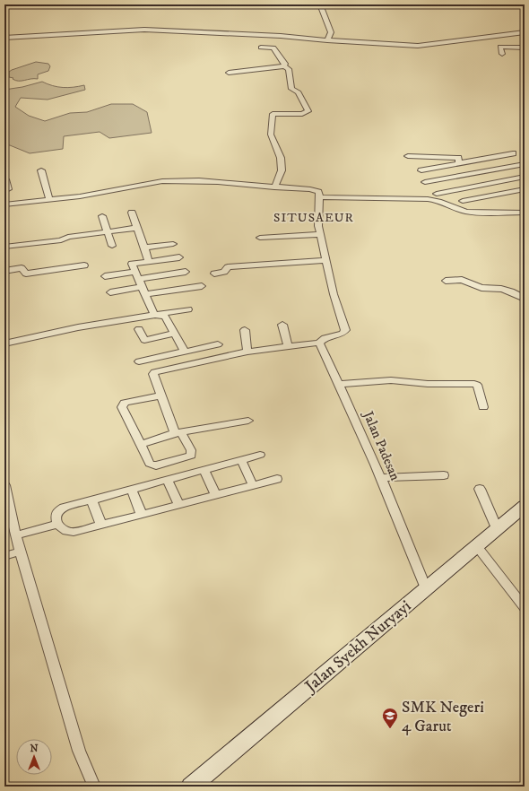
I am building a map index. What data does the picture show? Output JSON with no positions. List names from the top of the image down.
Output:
{
  "streets": {
    "main road": ["Jalan Syekh Nuryayi"],
    "street": ["Jalan Padesan"]
  },
  "crossings": [
    ["Jalan Padesan", "Jalan Syekh Nuryayi"]
  ],
  "districts": ["SITUSAEUR"],
  "places": {
    "school or university": ["SMK Negeri 4 Garut"]
  },
  "north": "top"
}
